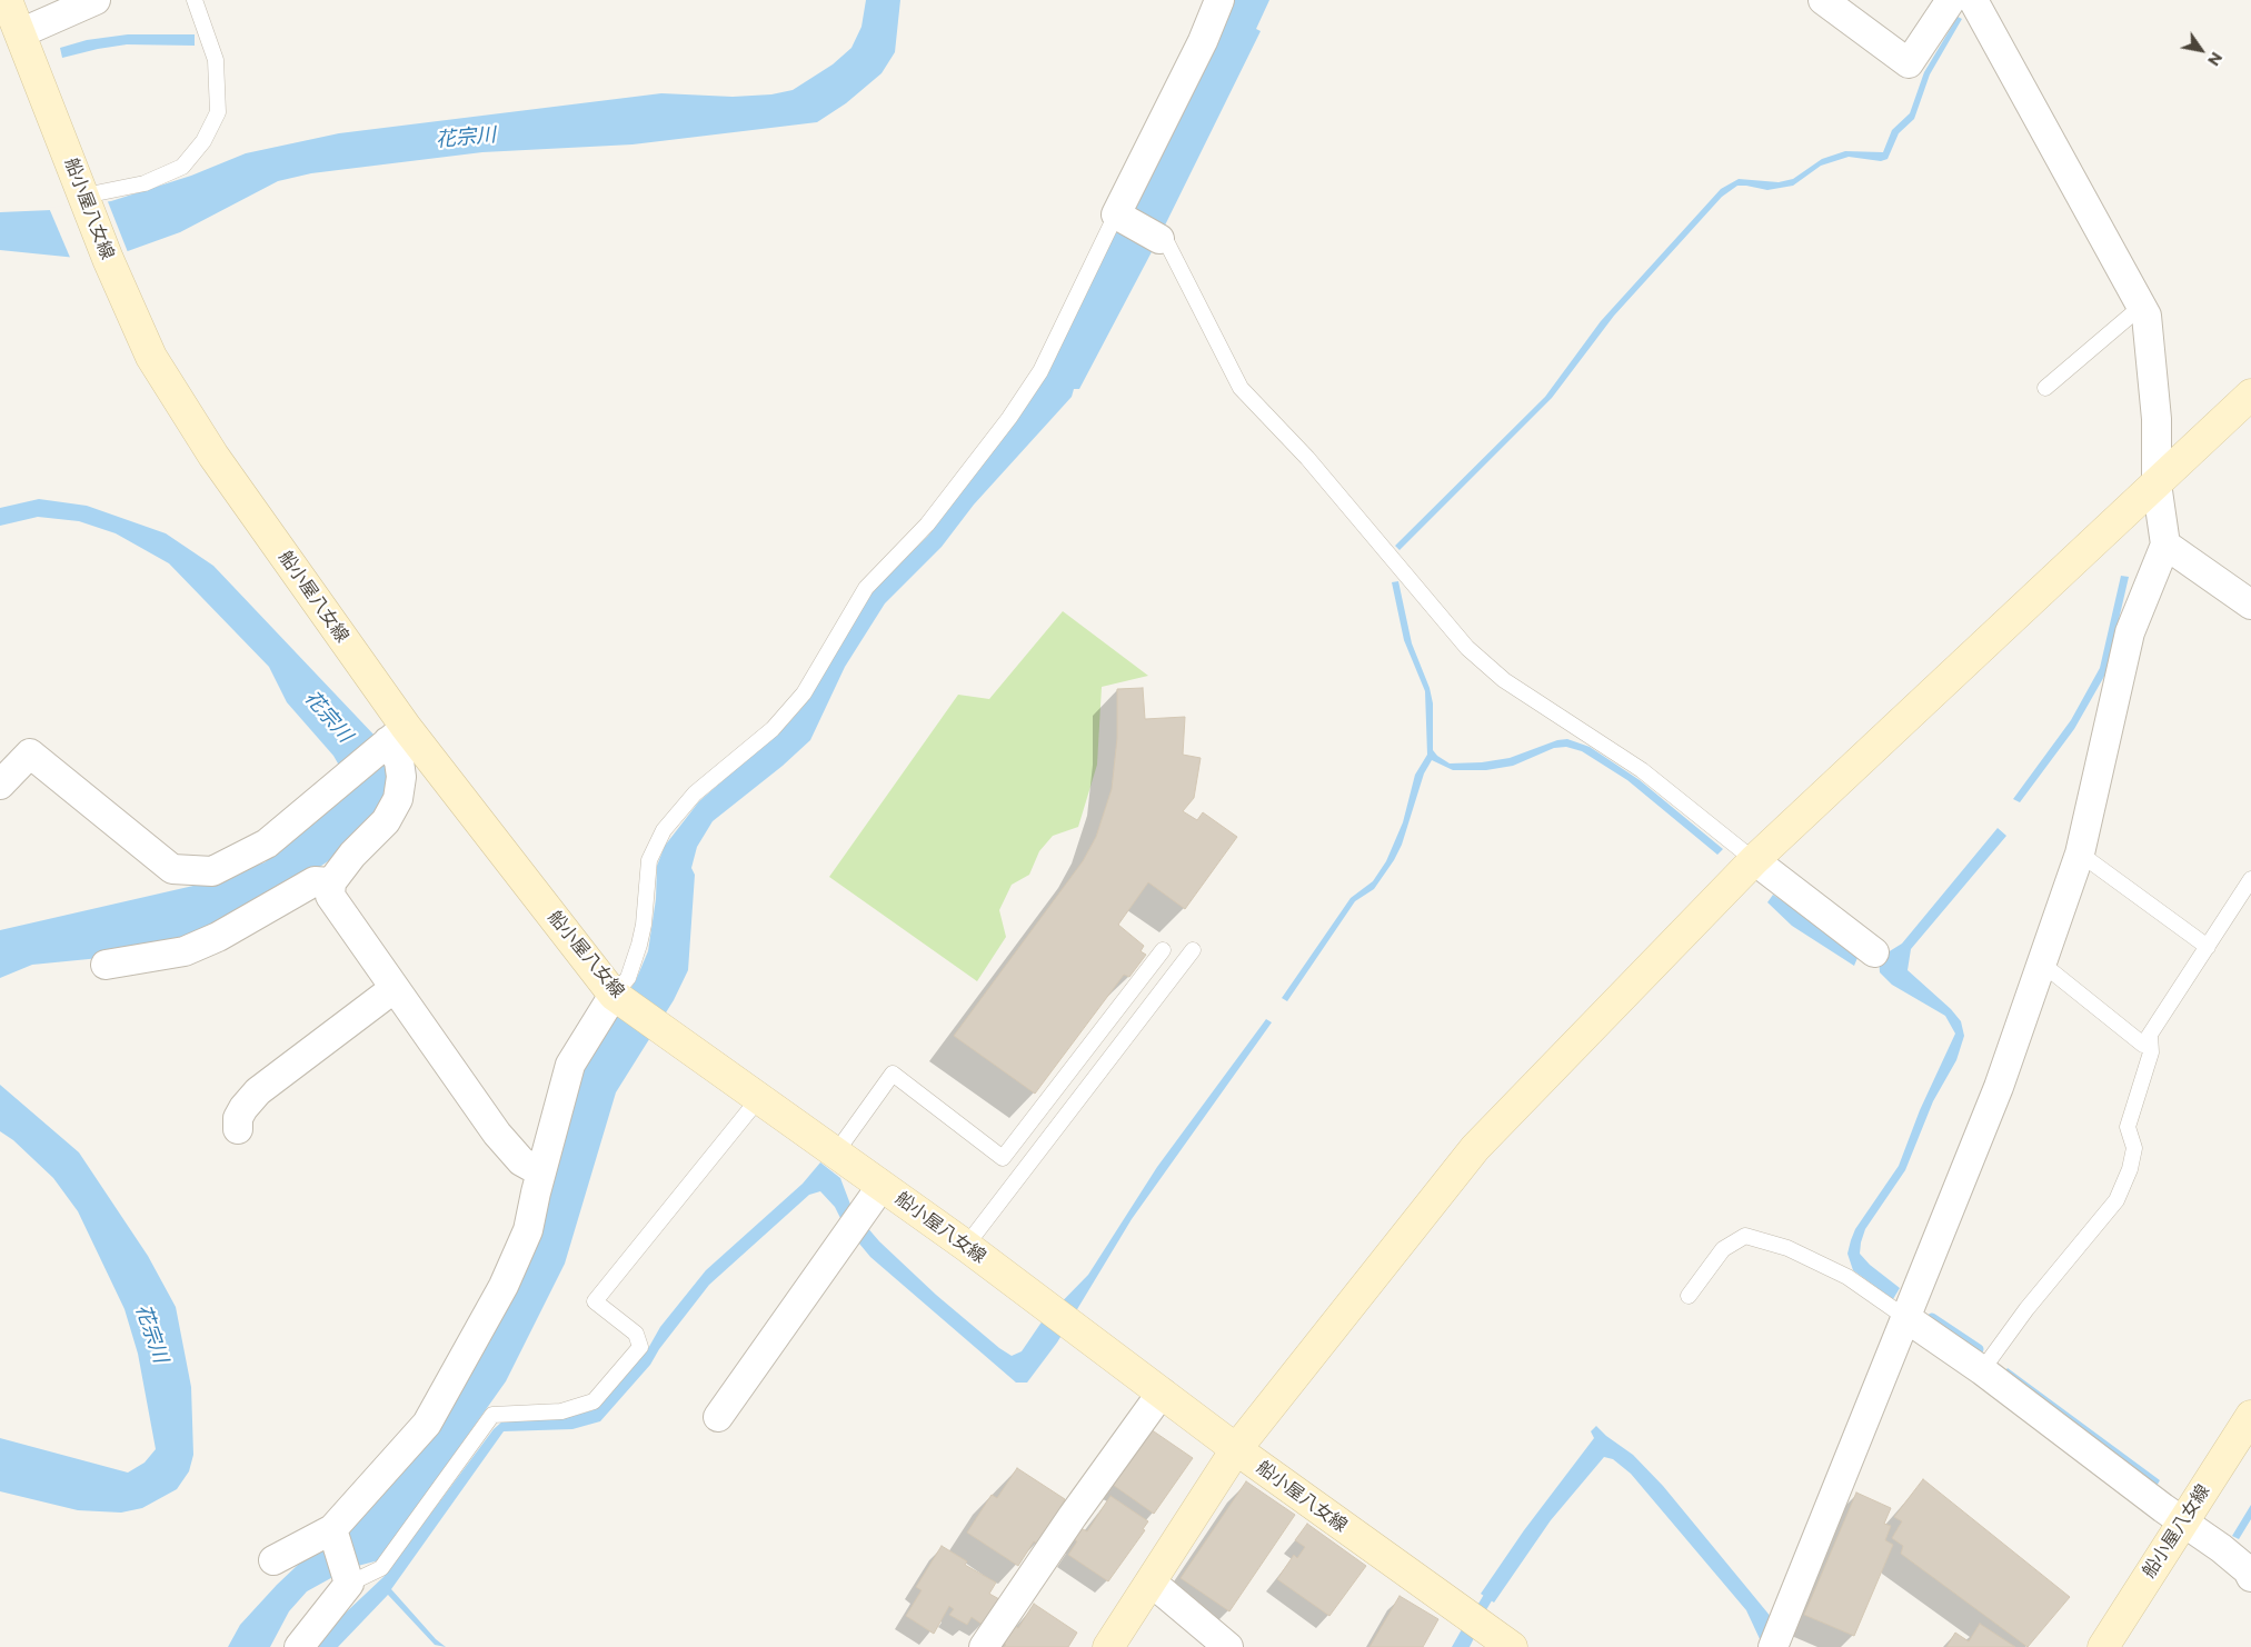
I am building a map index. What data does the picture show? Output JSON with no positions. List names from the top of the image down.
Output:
{
  "streets": {
    "main road": ["船小屋八女線"]
  },
  "water": ["花宗川"],
  "north": "bottom right"
}
